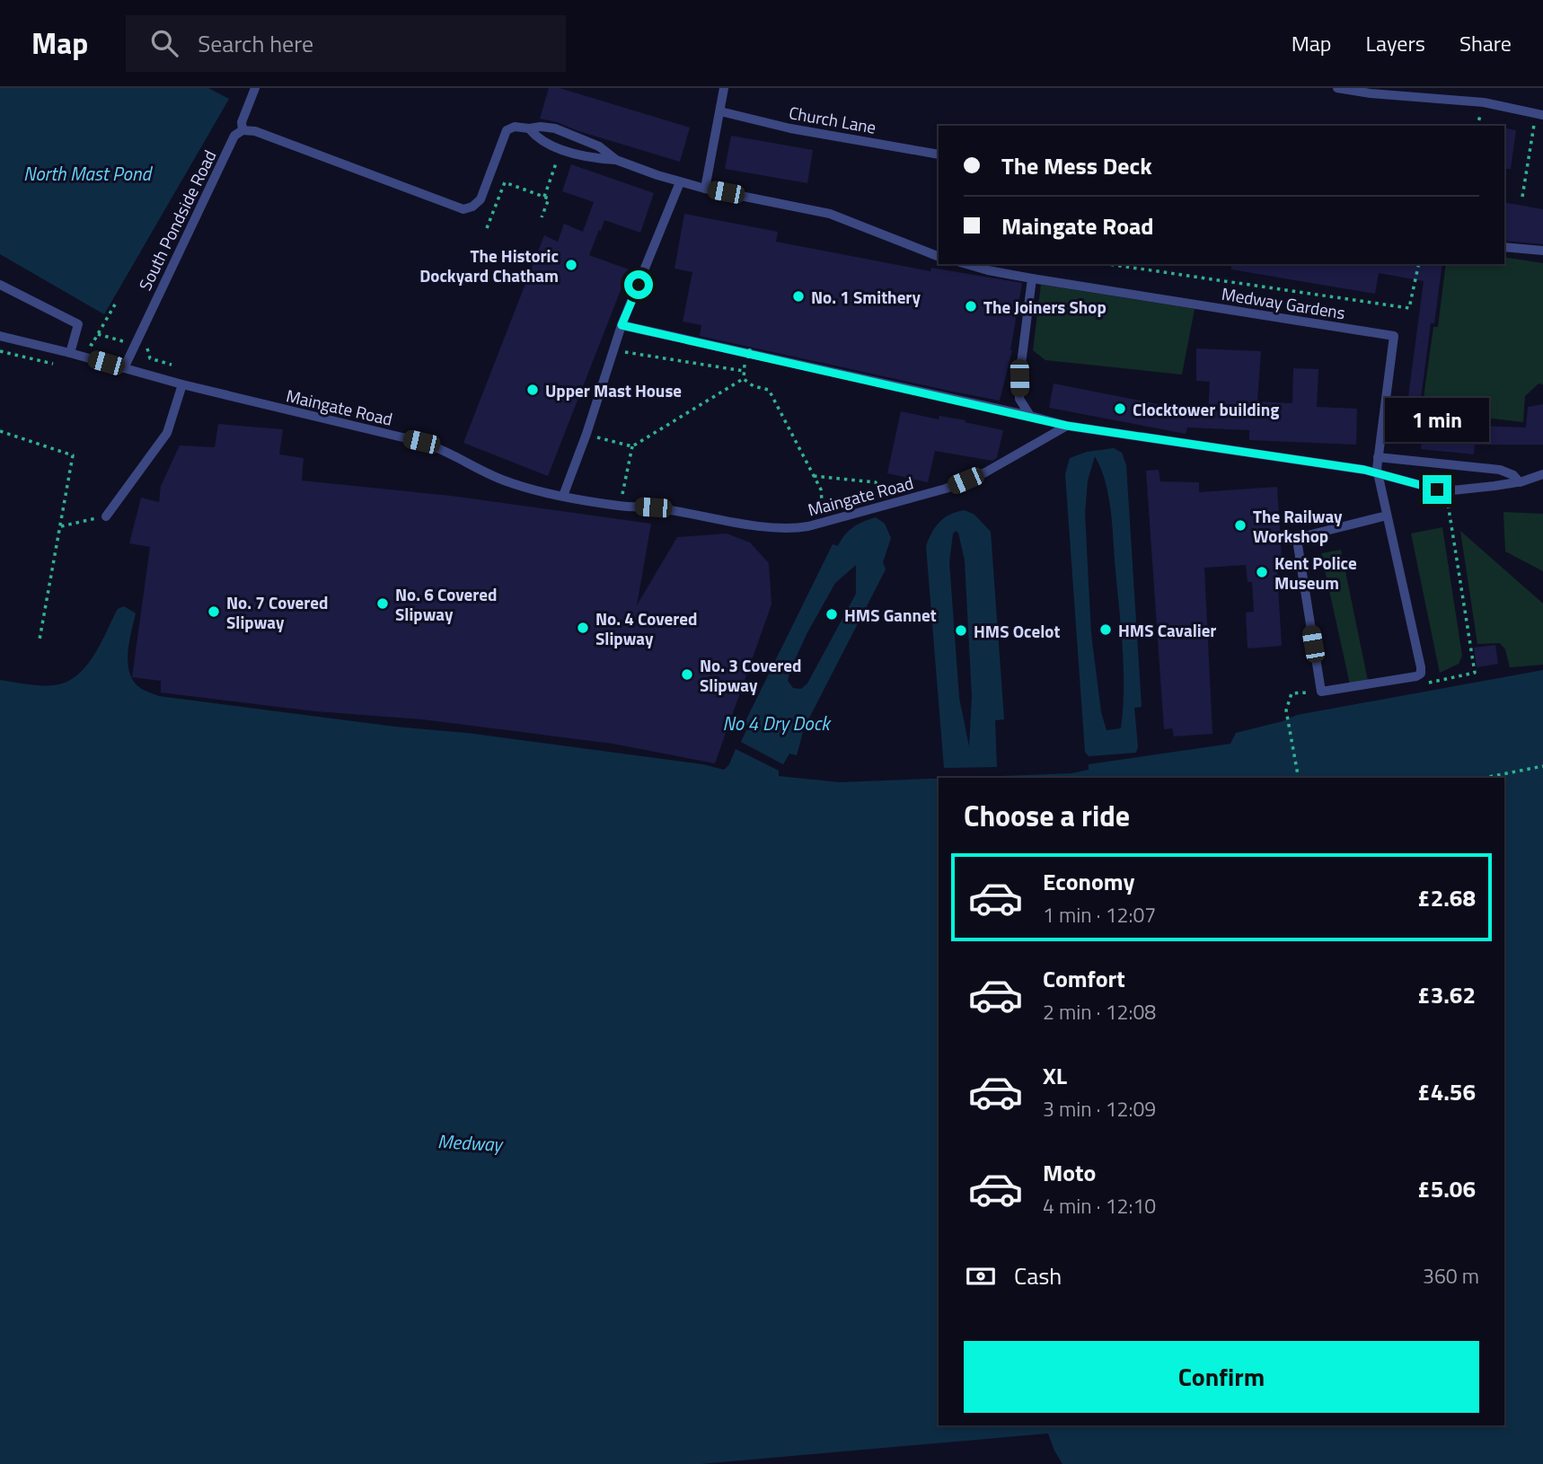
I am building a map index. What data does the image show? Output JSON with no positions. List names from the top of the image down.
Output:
{
  "streets": {
    "lane": [
      "Church Lane",
      "South Pondside Road",
      "Medway Gardens",
      "Maingate Road"
    ]
  },
  "crossings": [
    ["South Pondside Road", "Maingate Road"]
  ],
  "water": ["North Mast Pond", "No 4 Dry Dock", "Medway"],
  "places": [
    "The Historic Dockyard Chatham",
    "No. 1 Smithery",
    "The Joiners Shop",
    "Upper Mast House",
    "Clocktower building",
    "The Railway Workshop",
    "Kent Police Museum",
    "No. 6 Covered Slipway",
    "No. 7 Covered Slipway",
    "HMS Gannet",
    "No. 4 Covered Slipway",
    "HMS Cavalier",
    "HMS Ocelot",
    "No. 3 Covered Slipway"
  ],
  "page": {
    "header": "Map",
    "search": "Search here",
    "nav": ["Map", "Layers", "Share"],
    "banner": ["The Mess Deck", "Maingate Road"],
    "bubble": "1 min",
    "heading": "Choose a ride",
    "list": [
      {
        "name": "Economy",
        "note": "1 min · 12:07",
        "value": "£2.68"
      },
      {
        "name": "Comfort",
        "note": "2 min · 12:08",
        "value": "£3.62"
      },
      {
        "name": "XL",
        "note": "3 min · 12:09",
        "value": "£4.56"
      },
      {
        "name": "Moto",
        "note": "4 min · 12:10",
        "value": "£5.06"
      }
    ],
    "pay": ["Cash", "360 m"],
    "buttons": "Confirm"
  }
}
